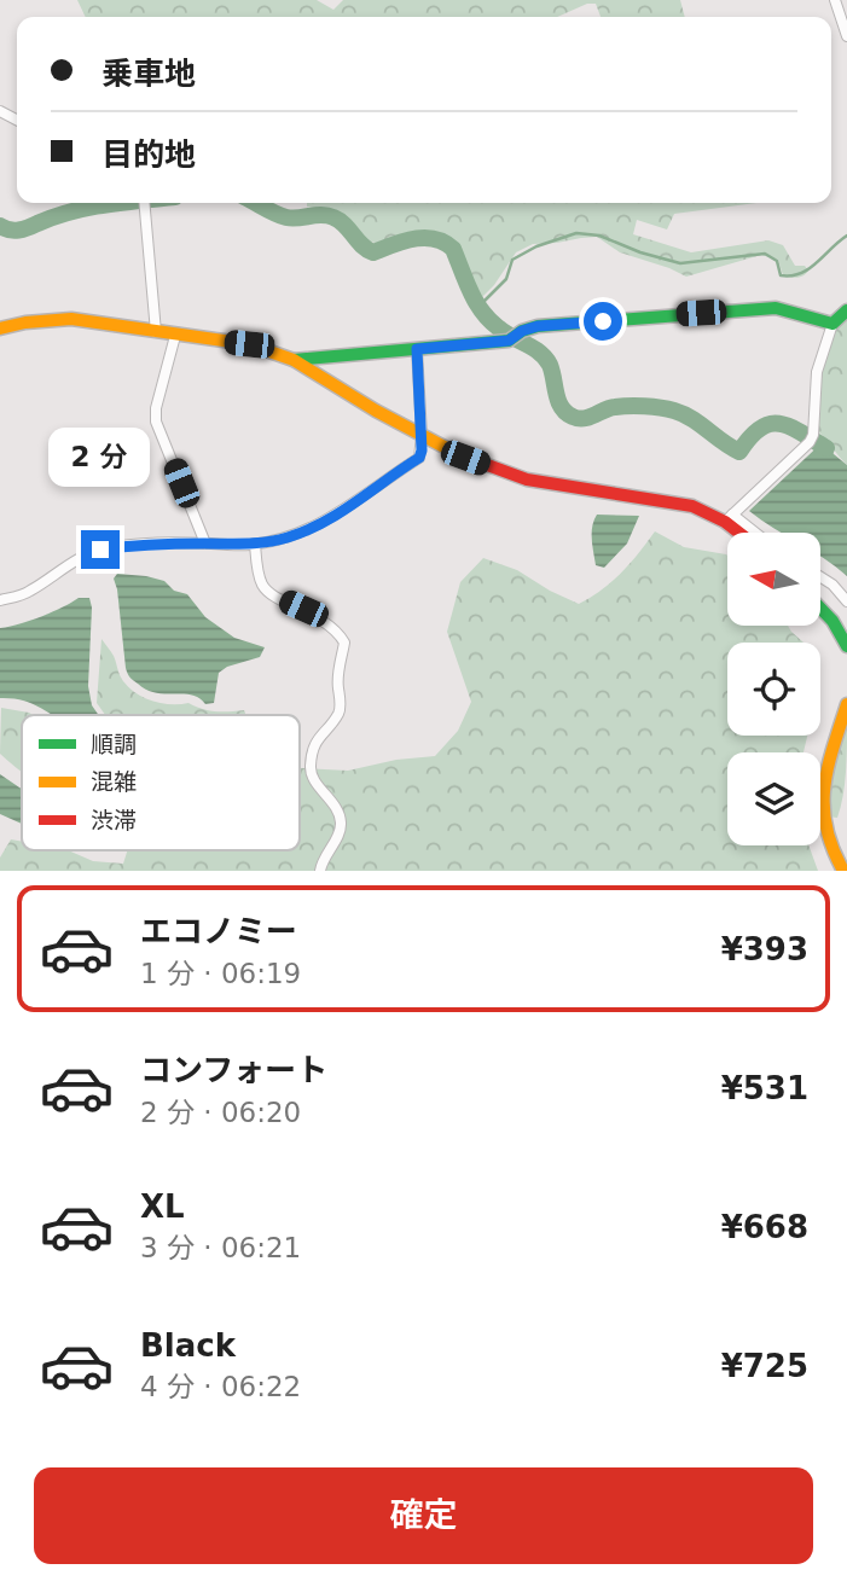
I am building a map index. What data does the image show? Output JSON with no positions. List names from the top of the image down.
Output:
{
  "legend": ["順調", "混雑", "渋滞"],
  "north": "left",
  "page": {
    "banner": ["乗車地", "目的地"],
    "bubble": "2 分",
    "list": [
      {
        "name": "エコノミー",
        "note": "1 分 · 06:19",
        "value": "¥393"
      },
      {
        "name": "コンフォート",
        "note": "2 分 · 06:20",
        "value": "¥531"
      },
      {
        "name": "XL",
        "note": "3 分 · 06:21",
        "value": "¥668"
      },
      {
        "name": "Black",
        "note": "4 分 · 06:22",
        "value": "¥725"
      }
    ],
    "buttons": "確定"
  }
}
